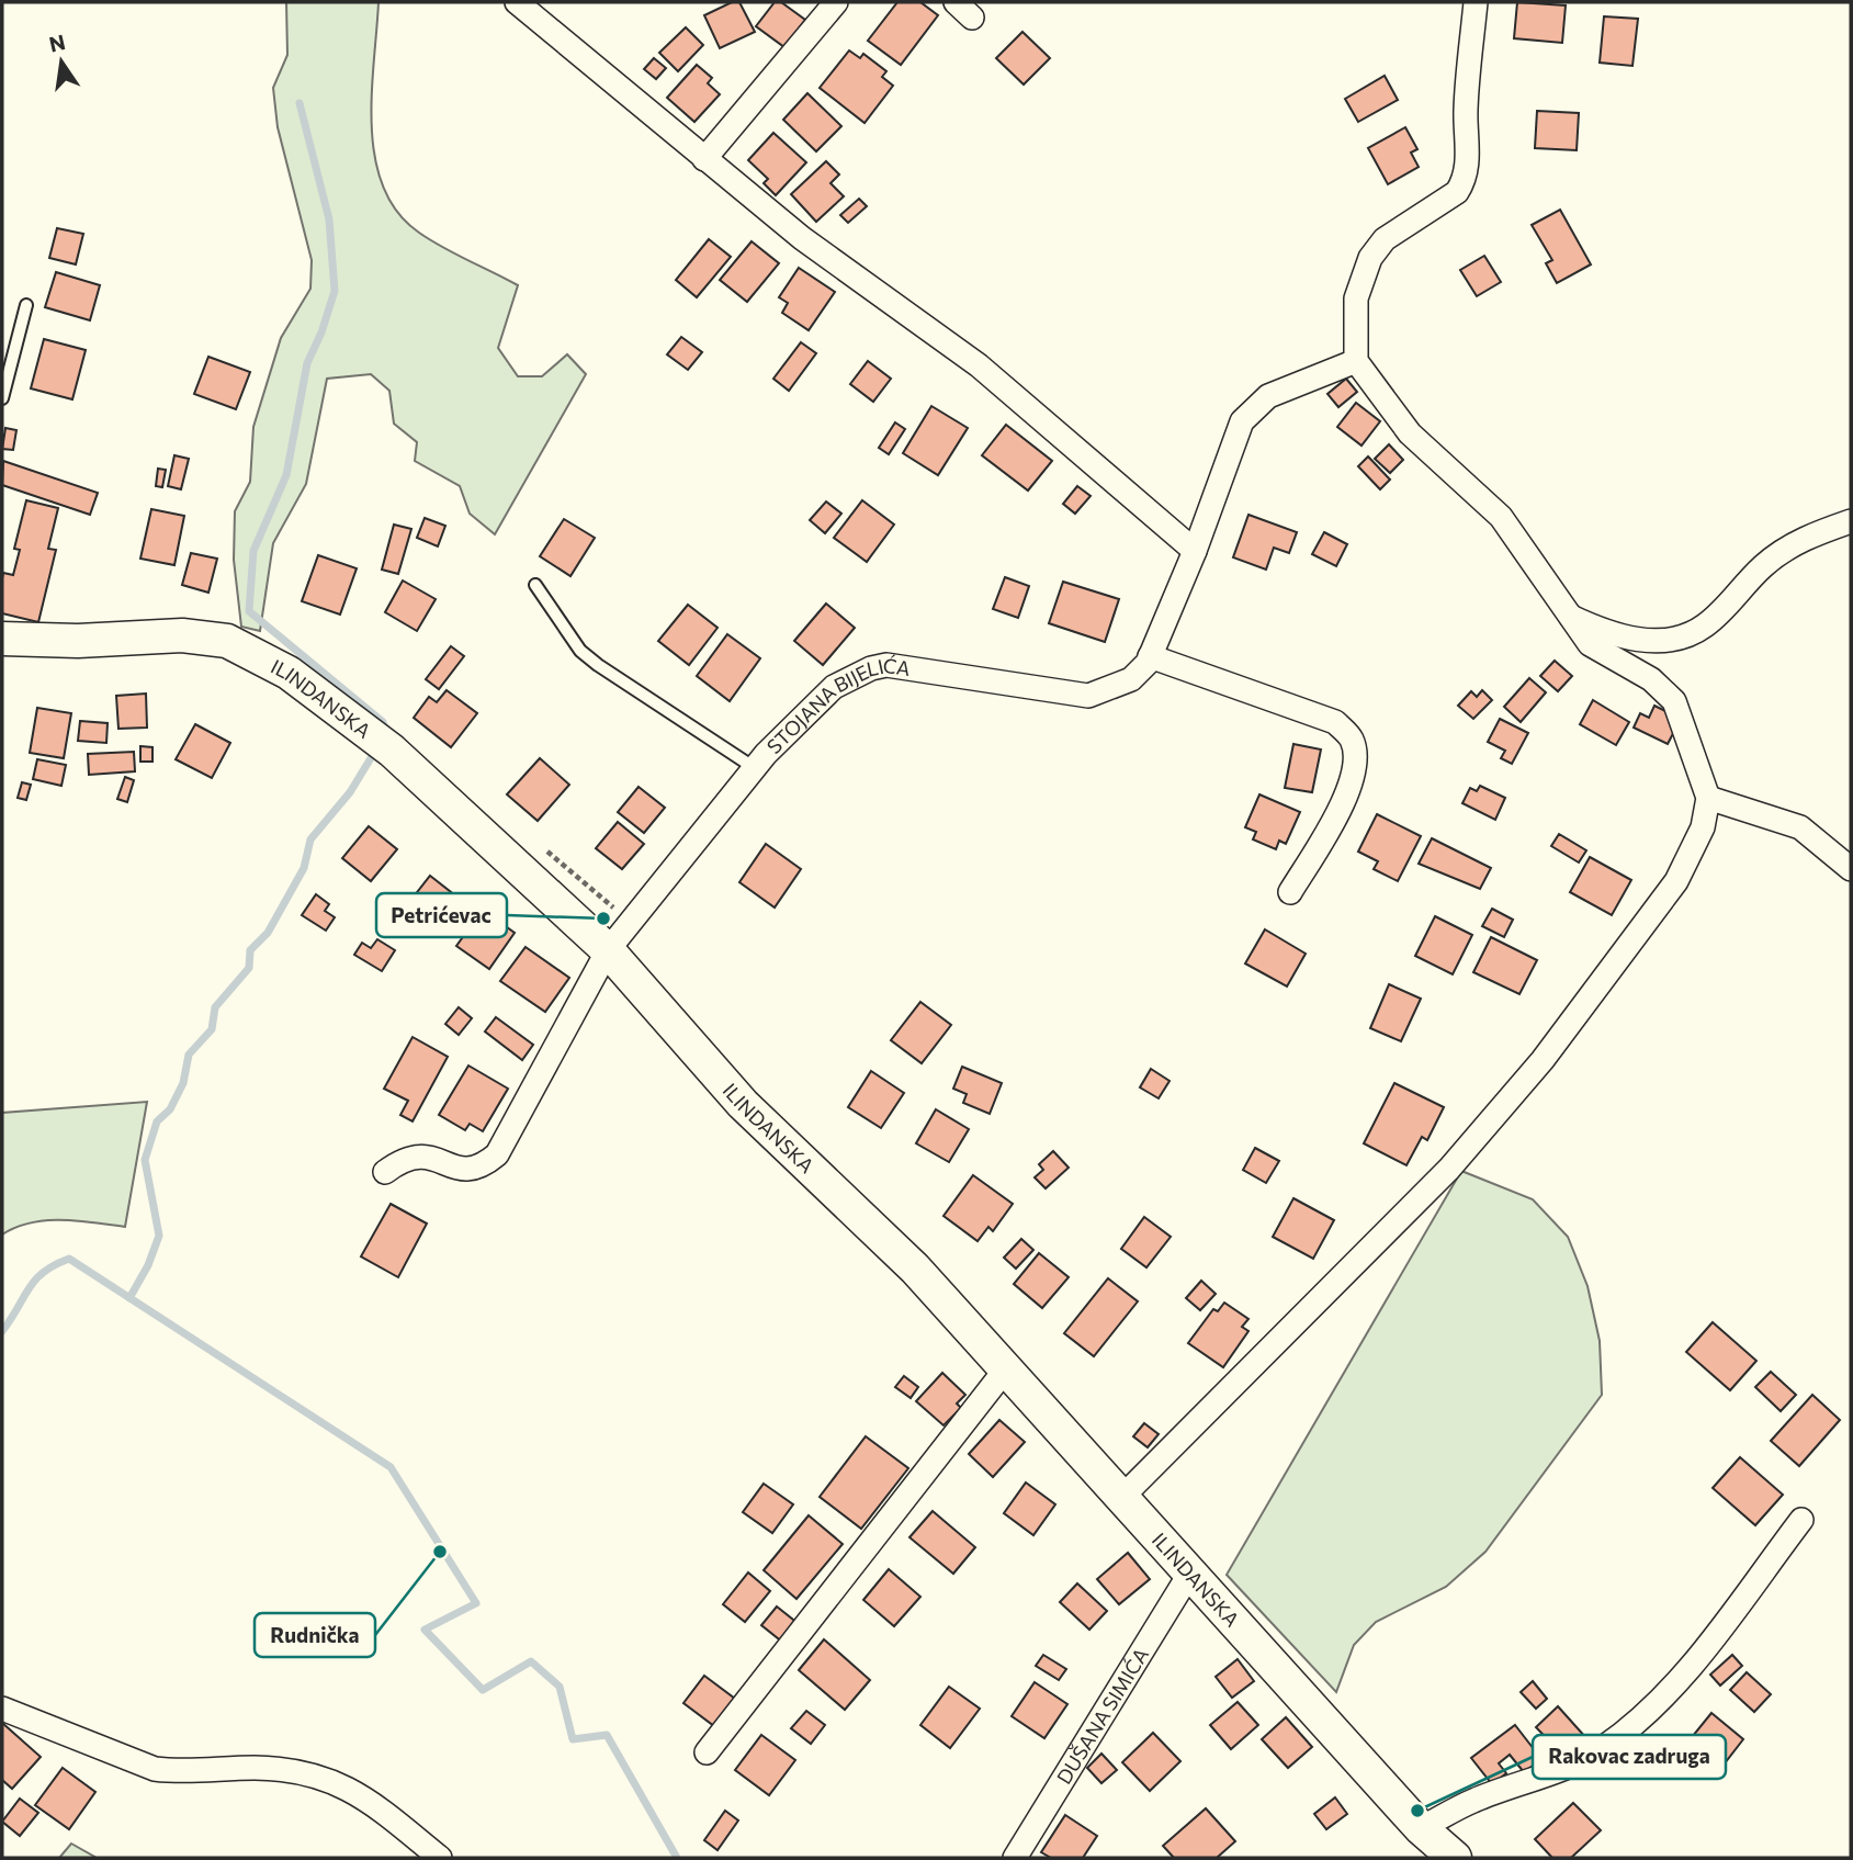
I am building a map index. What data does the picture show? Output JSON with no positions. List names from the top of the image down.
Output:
{
  "streets": {
    "street": ["ILINDANSKA", "STOJANA BIJELIĆA", "DUŠANA SIMIĆA"]
  },
  "crossings": [
    ["ILINDANSKA", "STOJANA BIJELIĆA"],
    ["ILINDANSKA", "DUŠANA SIMIĆA"]
  ],
  "places": ["Petrićevac", "Rudnička", "Rakovac zadruga"],
  "north": "top"
}
